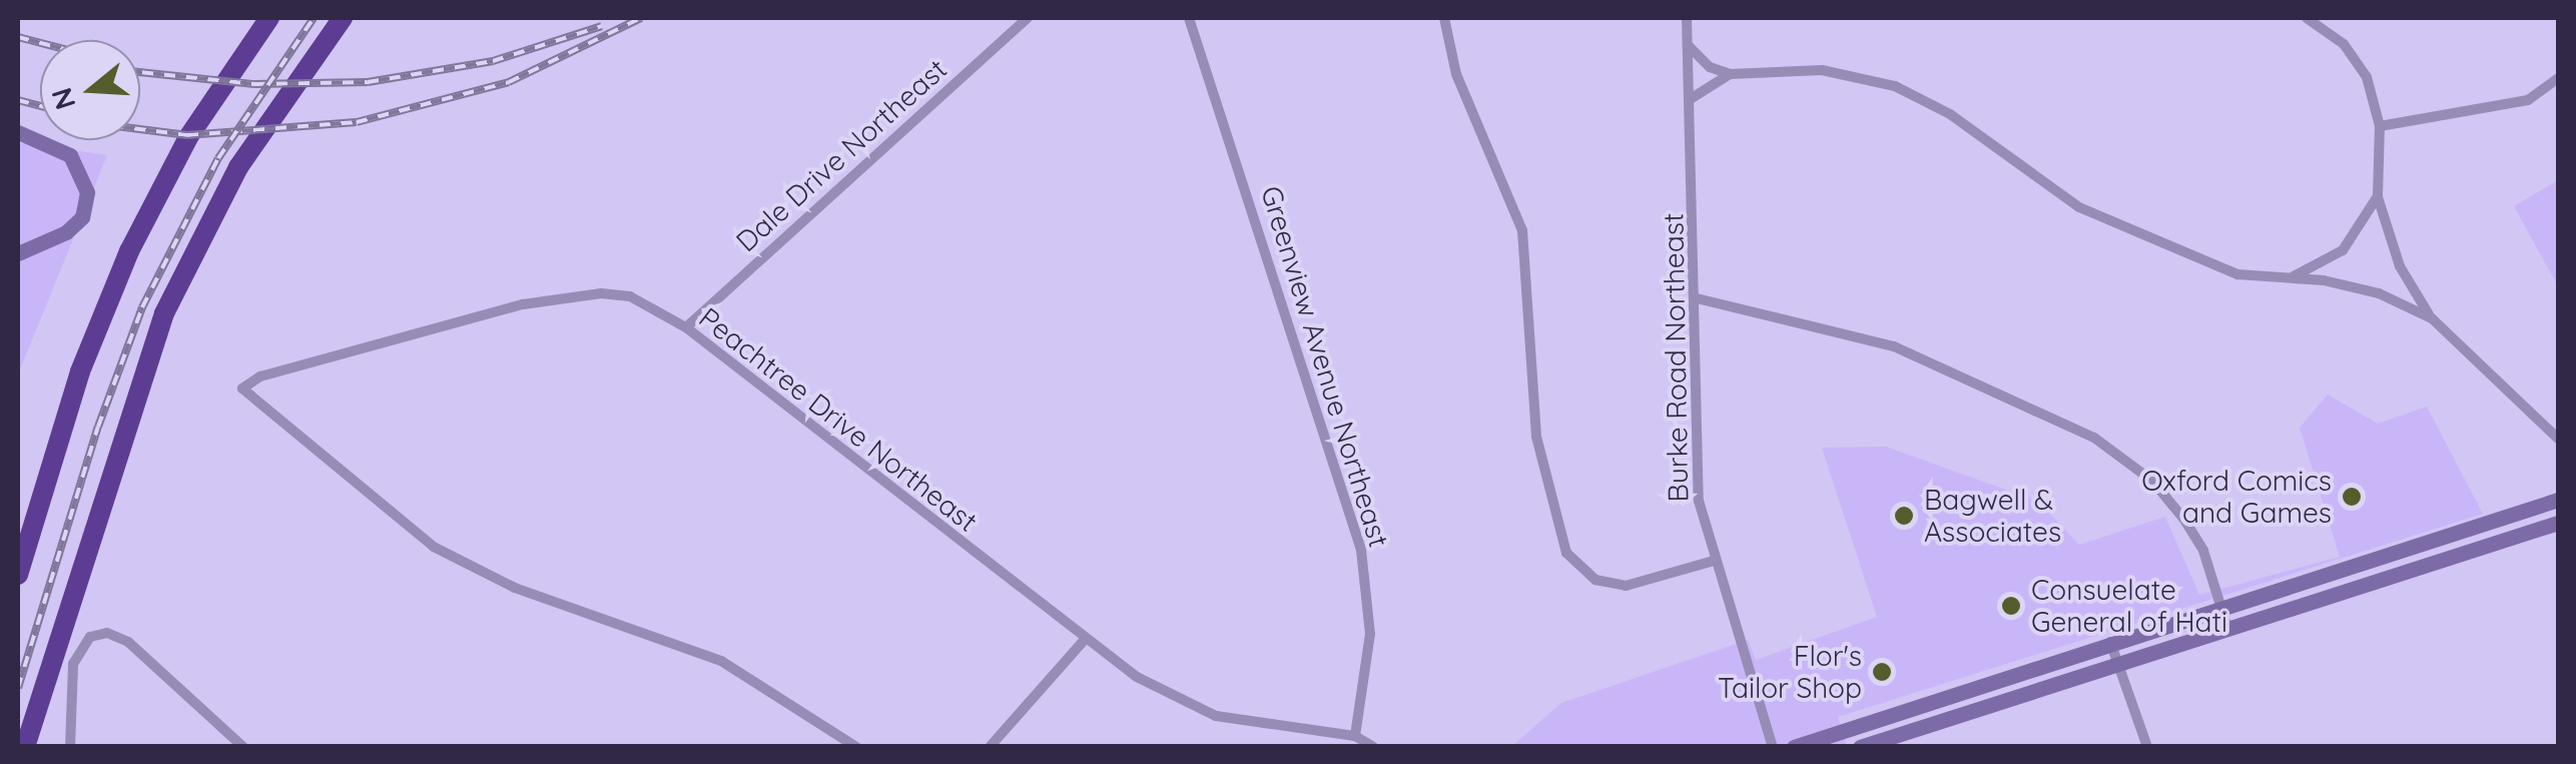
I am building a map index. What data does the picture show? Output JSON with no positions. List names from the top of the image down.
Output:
{
  "streets": {
    "street": [
      "Dale Drive Northeast",
      "Burke Road Northeast",
      "Greenview Avenue Northeast",
      "Peachtree Drive Northeast"
    ]
  },
  "crossings": [
    ["Dale Drive Northeast", "Peachtree Drive Northeast"],
    ["Greenview Avenue Northeast", "Peachtree Drive Northeast"]
  ],
  "places": [
    "Oxford Comics and Games",
    "Bagwell & Associates",
    "Consuelate General of Hati",
    "Flor's Tailor Shop"
  ],
  "north": "left"
}
